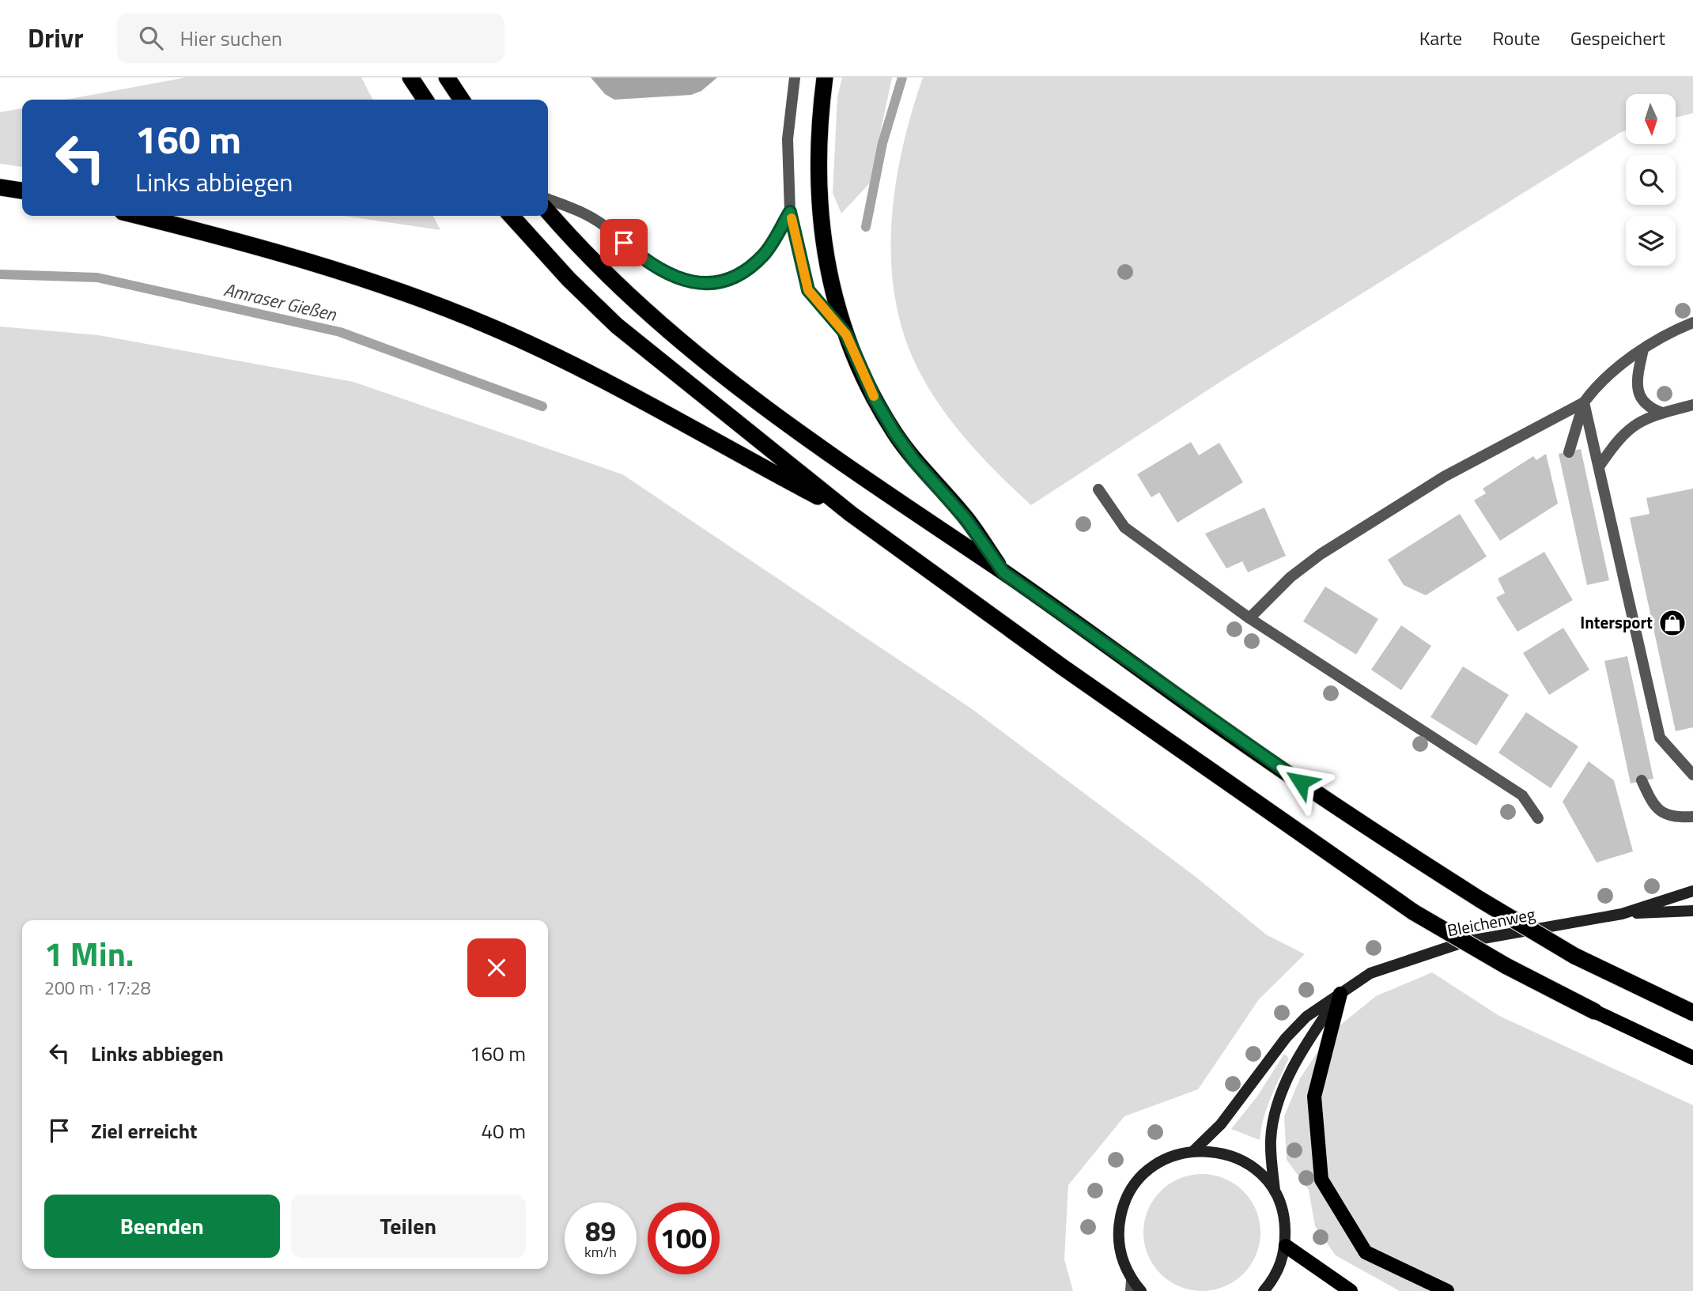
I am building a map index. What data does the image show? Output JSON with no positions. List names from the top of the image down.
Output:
{
  "streets": {
    "main road": ["Bleichenweg"]
  },
  "water": ["Amraser Gießen"],
  "places": {
    "shop": ["Intersport"]
  },
  "north": "bottom",
  "page": {
    "header": "Drivr",
    "search": "Hier suchen",
    "nav": ["Karte", "Route", "Gespeichert"],
    "turn": ["160 m", "Links abbiegen"],
    "heading": ["1 Min.", "200 m · 17:28"],
    "list": [
      {
        "name": "Links abbiegen",
        "value": "160 m"
      },
      {
        "name": "Ziel erreicht",
        "value": "40 m"
      }
    ],
    "buttons": ["Beenden", "Teilen"],
    "speed": "89 km/h",
    "limit": "100"
  }
}
